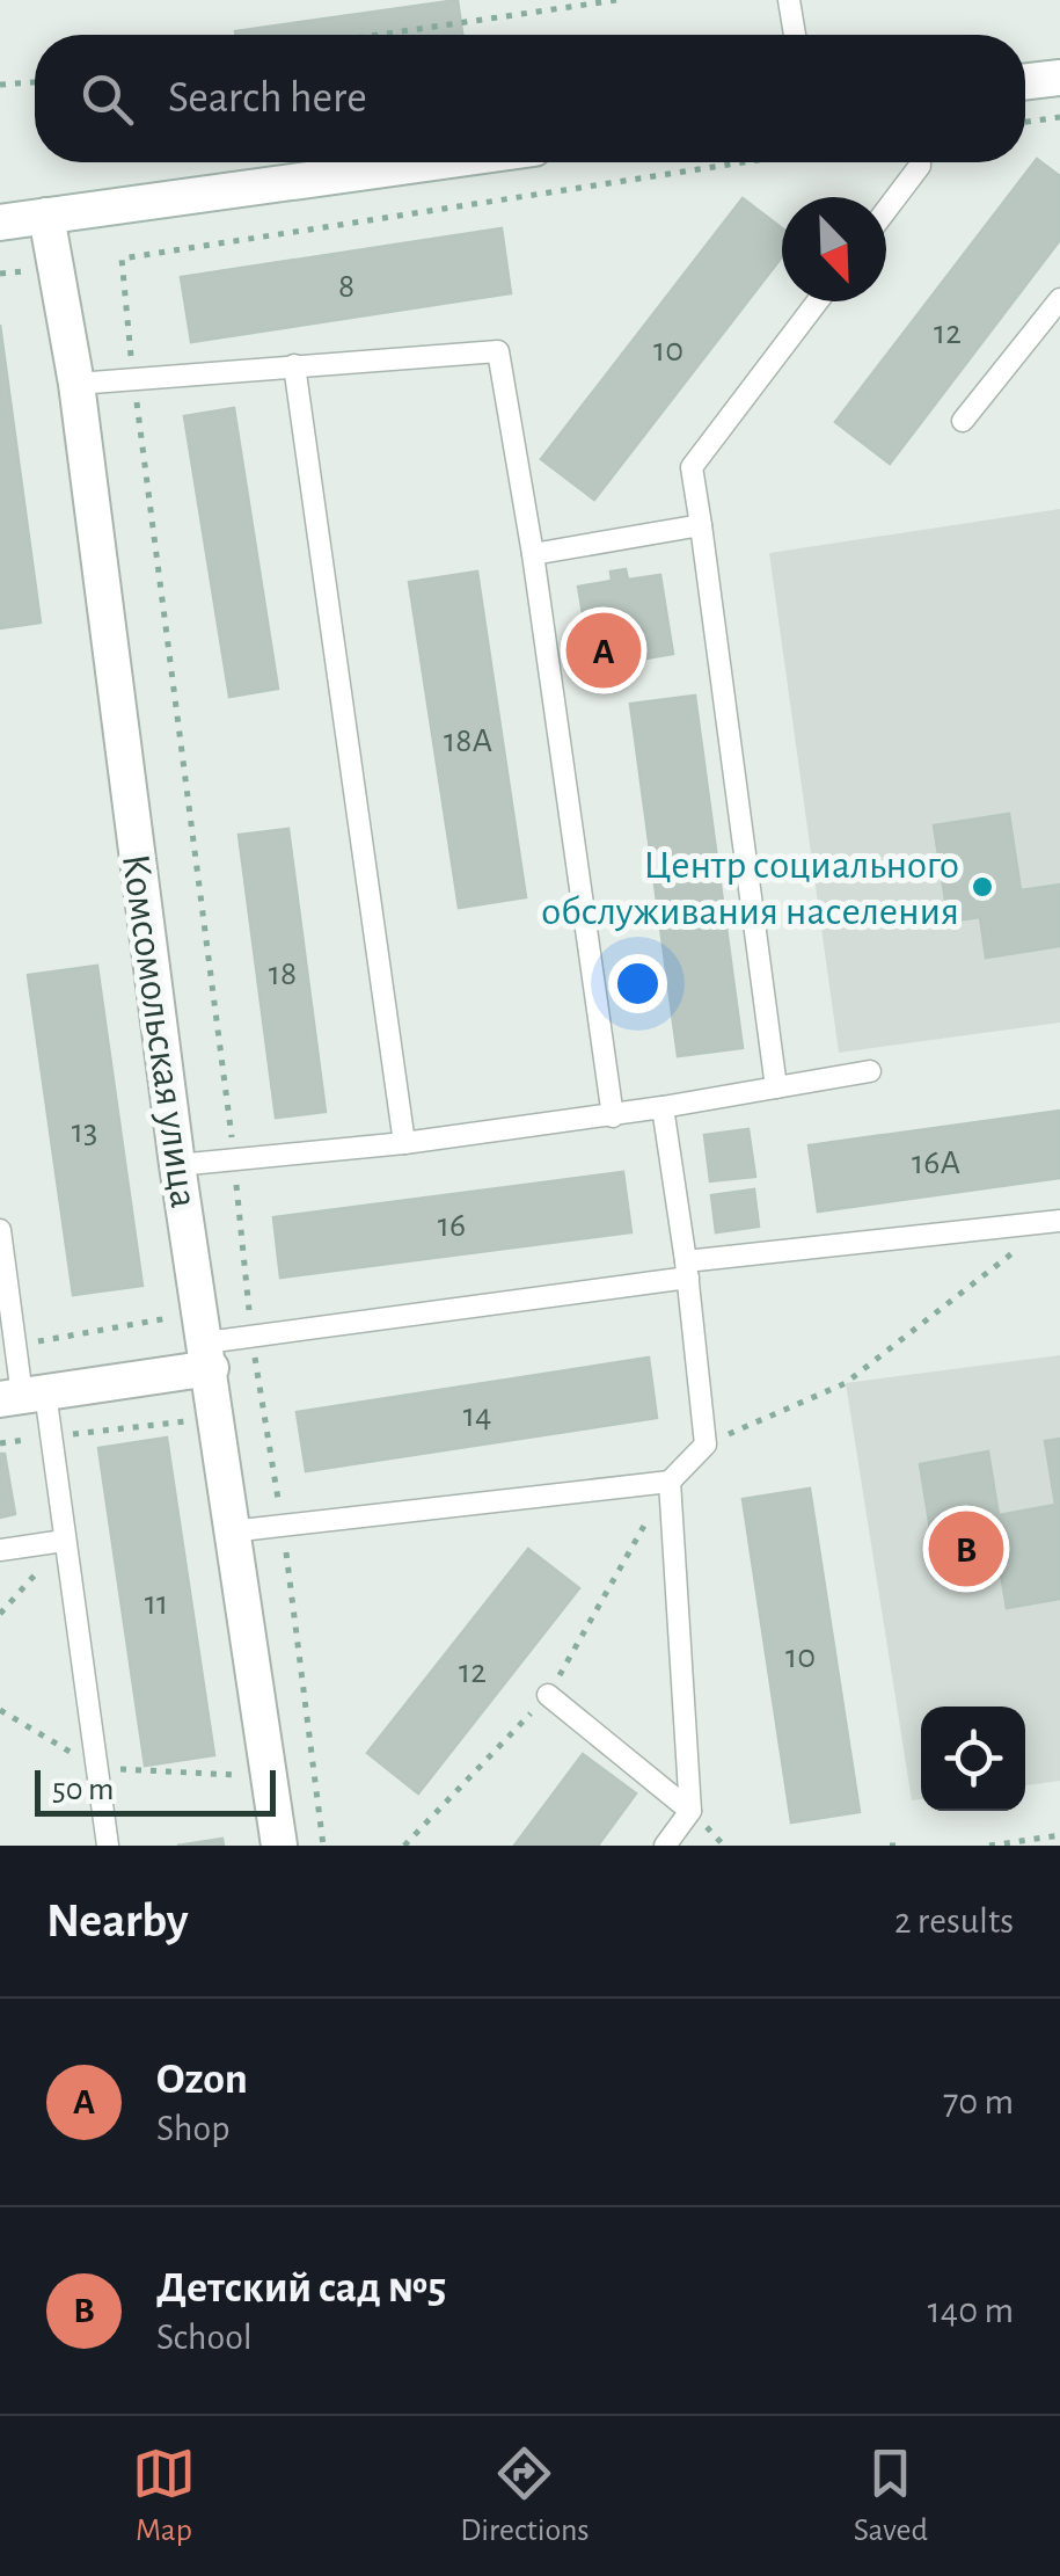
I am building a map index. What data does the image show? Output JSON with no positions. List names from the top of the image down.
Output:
{
  "streets": {
    "street": ["Комсомольская улица"]
  },
  "places": ["Центр социального обслуживания населения"],
  "house_numbers": [
    "8",
    "12",
    "10",
    "18А",
    "18",
    "13",
    "16А",
    "16",
    "14",
    "11",
    "10",
    "12"
  ],
  "scale_bar": "50 m",
  "north": "bottom right",
  "page": {
    "search": "Search here",
    "pins": ["A", "B"],
    "scale": "50 m",
    "heading": ["Nearby", "2 results"],
    "list": [
      {
        "mark": "A",
        "name": "Ozon",
        "note": "Shop",
        "value": "70 m"
      },
      {
        "mark": "B",
        "name": "Детский сад №5",
        "note": "School",
        "value": "140 m"
      }
    ],
    "nav": ["Map", "Directions", "Saved"]
  }
}
